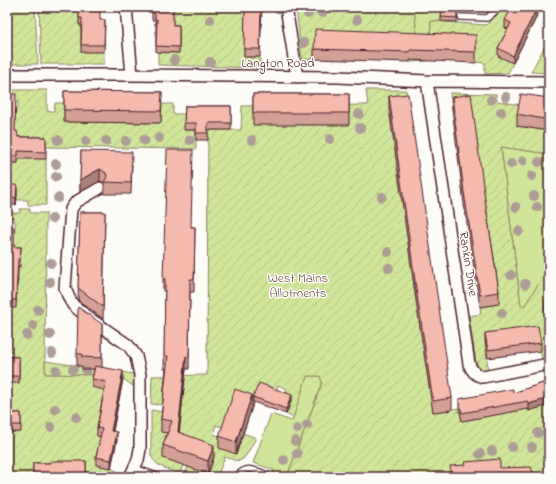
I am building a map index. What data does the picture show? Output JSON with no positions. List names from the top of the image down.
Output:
{
  "streets": {
    "street": ["Langton Road", "Rankin Drive"]
  },
  "crossings": [
    ["Langton Road", "Rankin Drive"]
  ],
  "parks": ["West Mains Allotments"]
}
